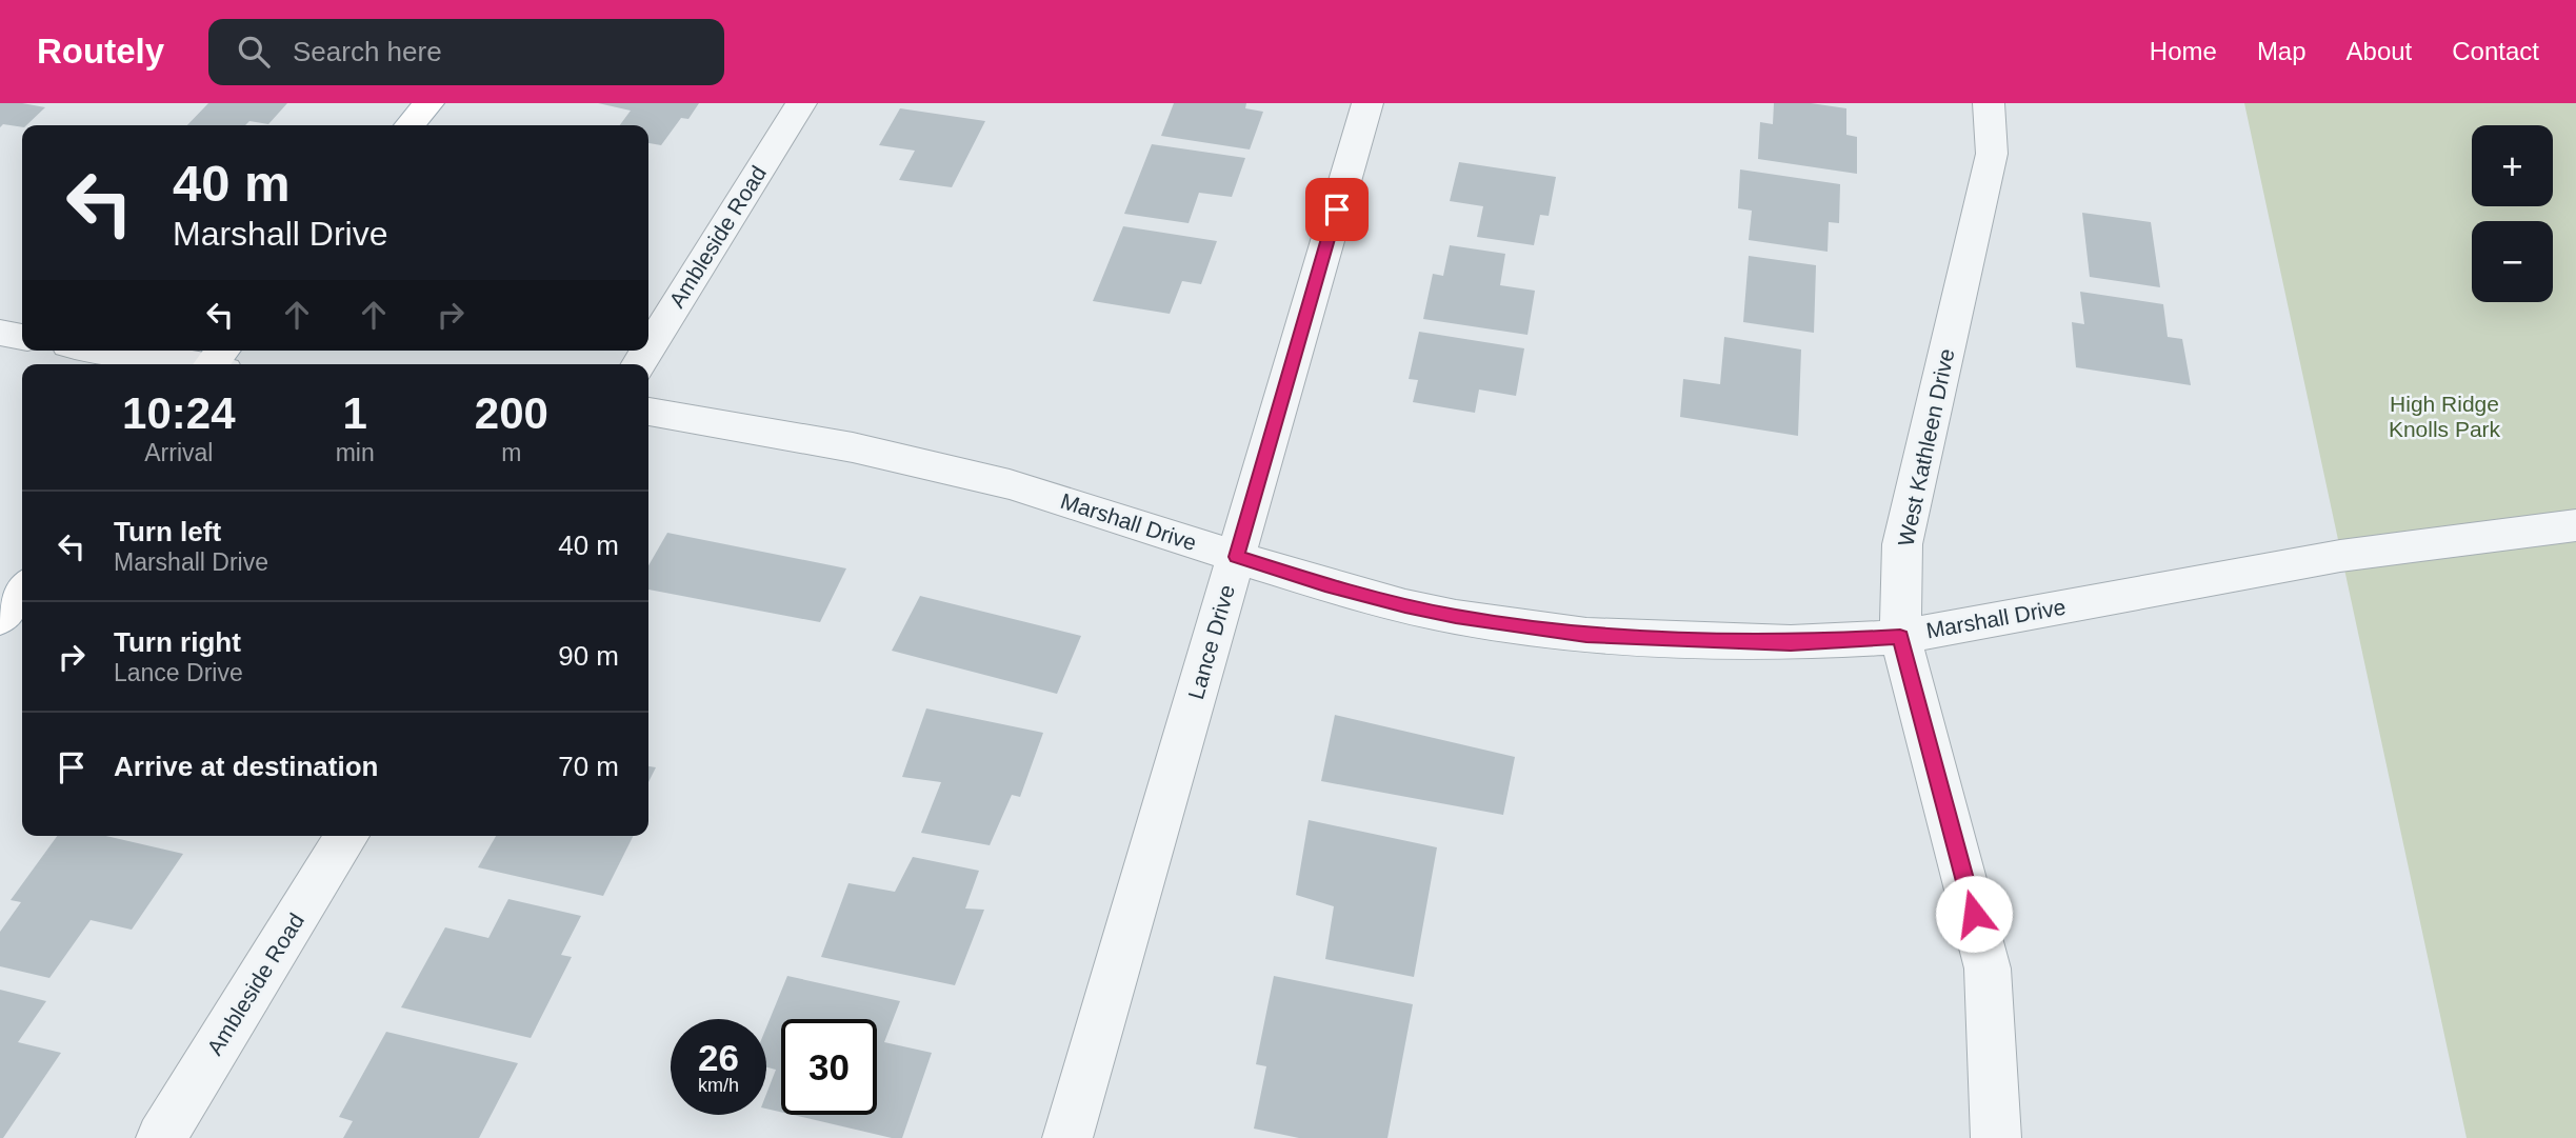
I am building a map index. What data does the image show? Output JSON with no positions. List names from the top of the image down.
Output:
{
  "streets": {
    "street": [
      "Ambleside Road",
      "West Kathleen Drive",
      "Marshall Drive",
      "Lance Drive"
    ]
  },
  "crossings": [
    ["West Kathleen Drive", "Marshall Drive"],
    ["Marshall Drive", "Lance Drive"]
  ],
  "parks": ["High Ridge Knolls Park"],
  "page": {
    "header": "Routely",
    "search": "Search here",
    "nav": [
      "Home",
      "Map",
      "About",
      "Contact"
    ],
    "map_buttons": ["+", "−"],
    "turn": ["40 m", "Marshall Drive"],
    "eta": [
      "10:24",
      "Arrival",
      "1",
      "min",
      "200",
      "m"
    ],
    "list": [
      {
        "name": "Turn left",
        "note": "Marshall Drive",
        "value": "40 m"
      },
      {
        "name": "Turn right",
        "note": "Lance Drive",
        "value": "90 m"
      },
      {
        "name": "Arrive at destination",
        "value": "70 m"
      }
    ],
    "speed": "26 km/h",
    "limit": "30"
  }
}
